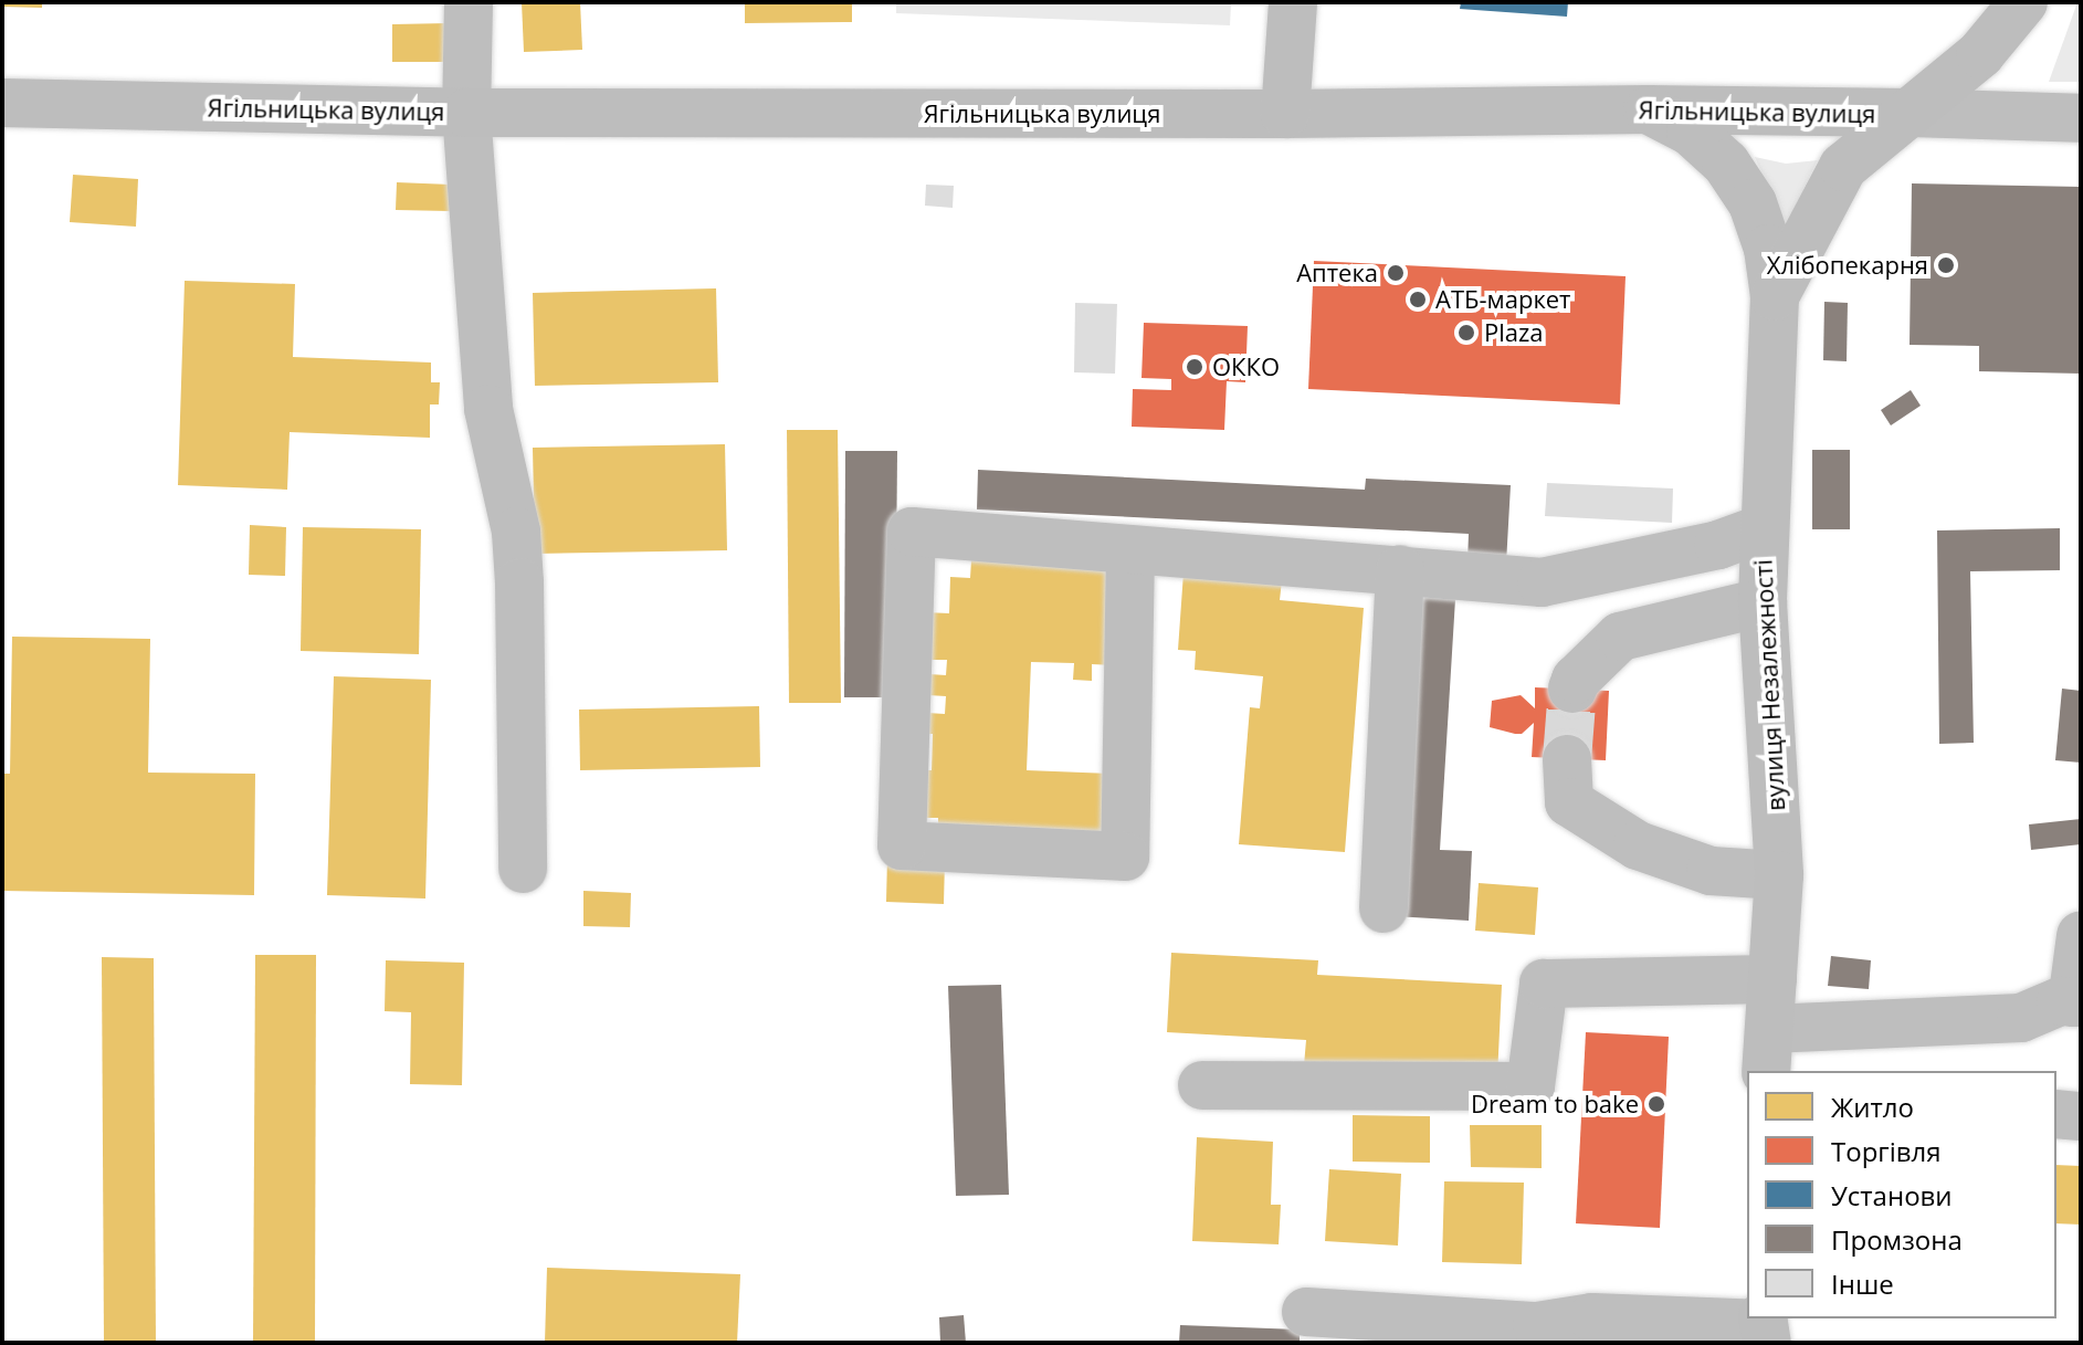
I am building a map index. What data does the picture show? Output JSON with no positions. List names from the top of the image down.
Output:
{
  "streets": {
    "main road": ["Ягільницька вулиця", "вулиця Незалежності"]
  },
  "crossings": [
    ["Ягільницька вулиця", "вулиця Незалежності"]
  ],
  "places": [
    "Хлібопекарня",
    "Аптека",
    "АТБ-маркет",
    "Plaza",
    "ОККО",
    "Dream to bake"
  ],
  "legend": [
    "Житло",
    "Торгівля",
    "Установи",
    "Промзона",
    "Інше"
  ]
}
